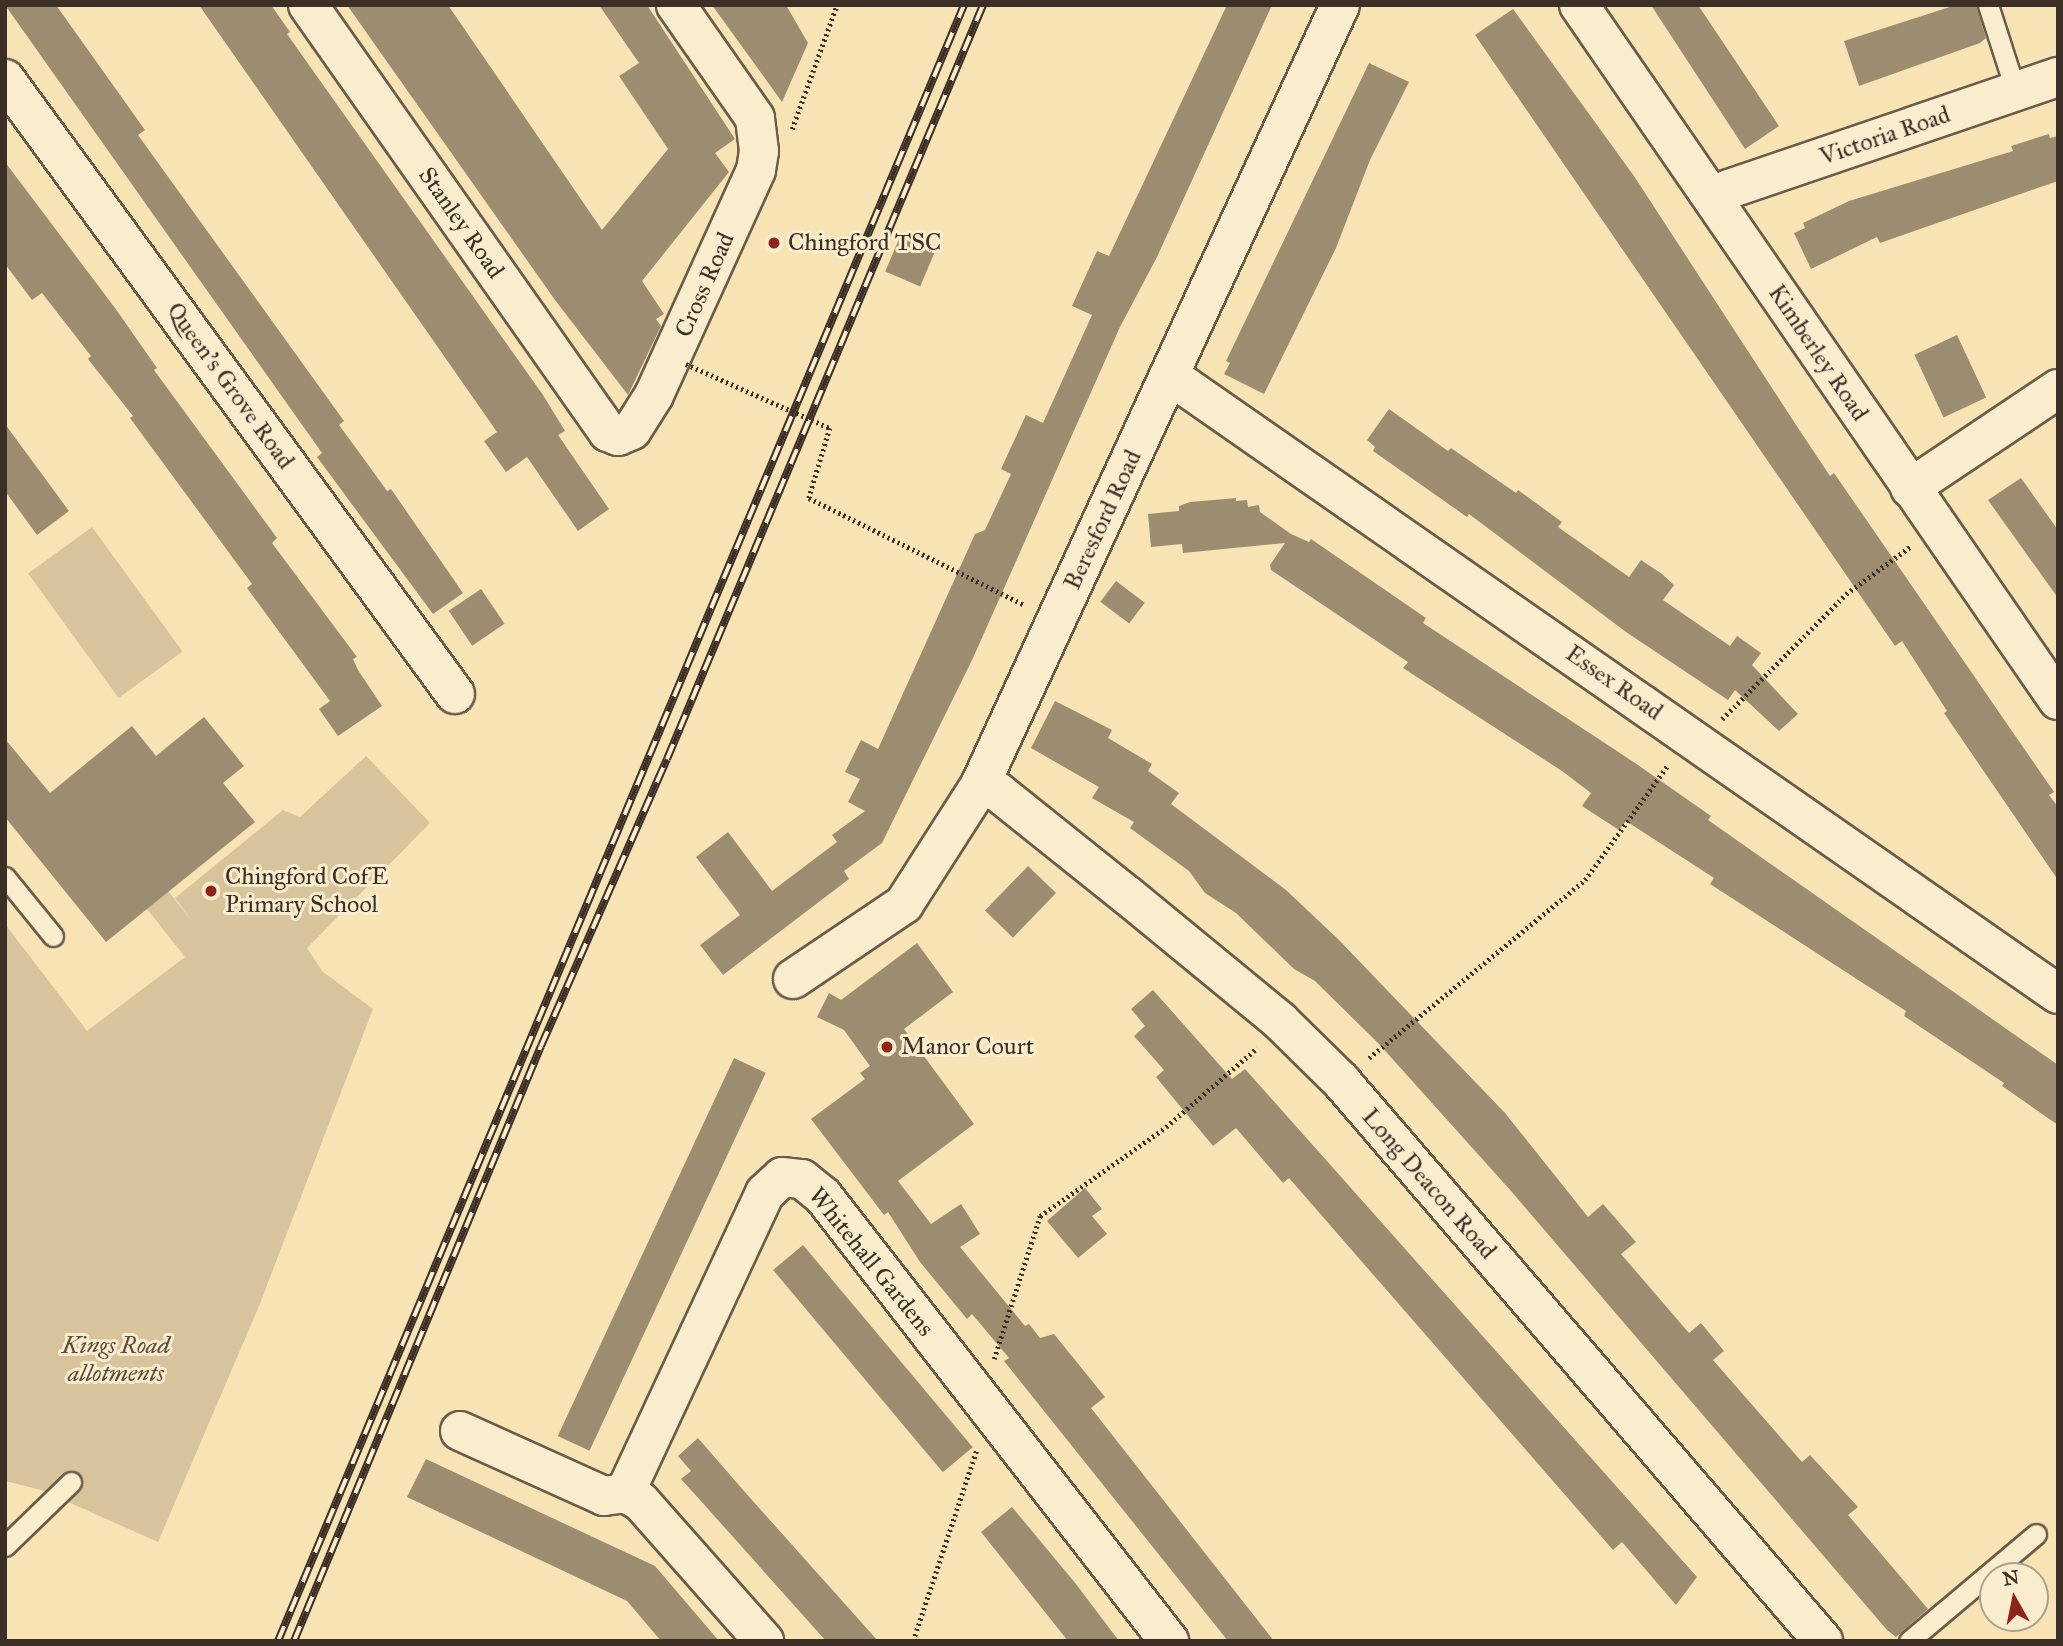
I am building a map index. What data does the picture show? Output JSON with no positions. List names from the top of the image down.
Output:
{
  "streets": {
    "street": [
      "Victoria Road",
      "Stanley Road",
      "Cross Road",
      "Kimberley Road",
      "Queen's Grove Road",
      "Beresford Road",
      "Essex Road",
      "Long Deacon Road",
      "Whitehall Gardens"
    ]
  },
  "crossings": [
    ["Victoria Road", "Kimberley Road"],
    ["Stanley Road", "Cross Road"],
    ["Beresford Road", "Essex Road"],
    ["Beresford Road", "Long Deacon Road"]
  ],
  "parks": ["Kings Road allotments"],
  "places": ["Chingford TSC", "Chingford CofE Primary School", "Manor Court"],
  "north": "top"
}
